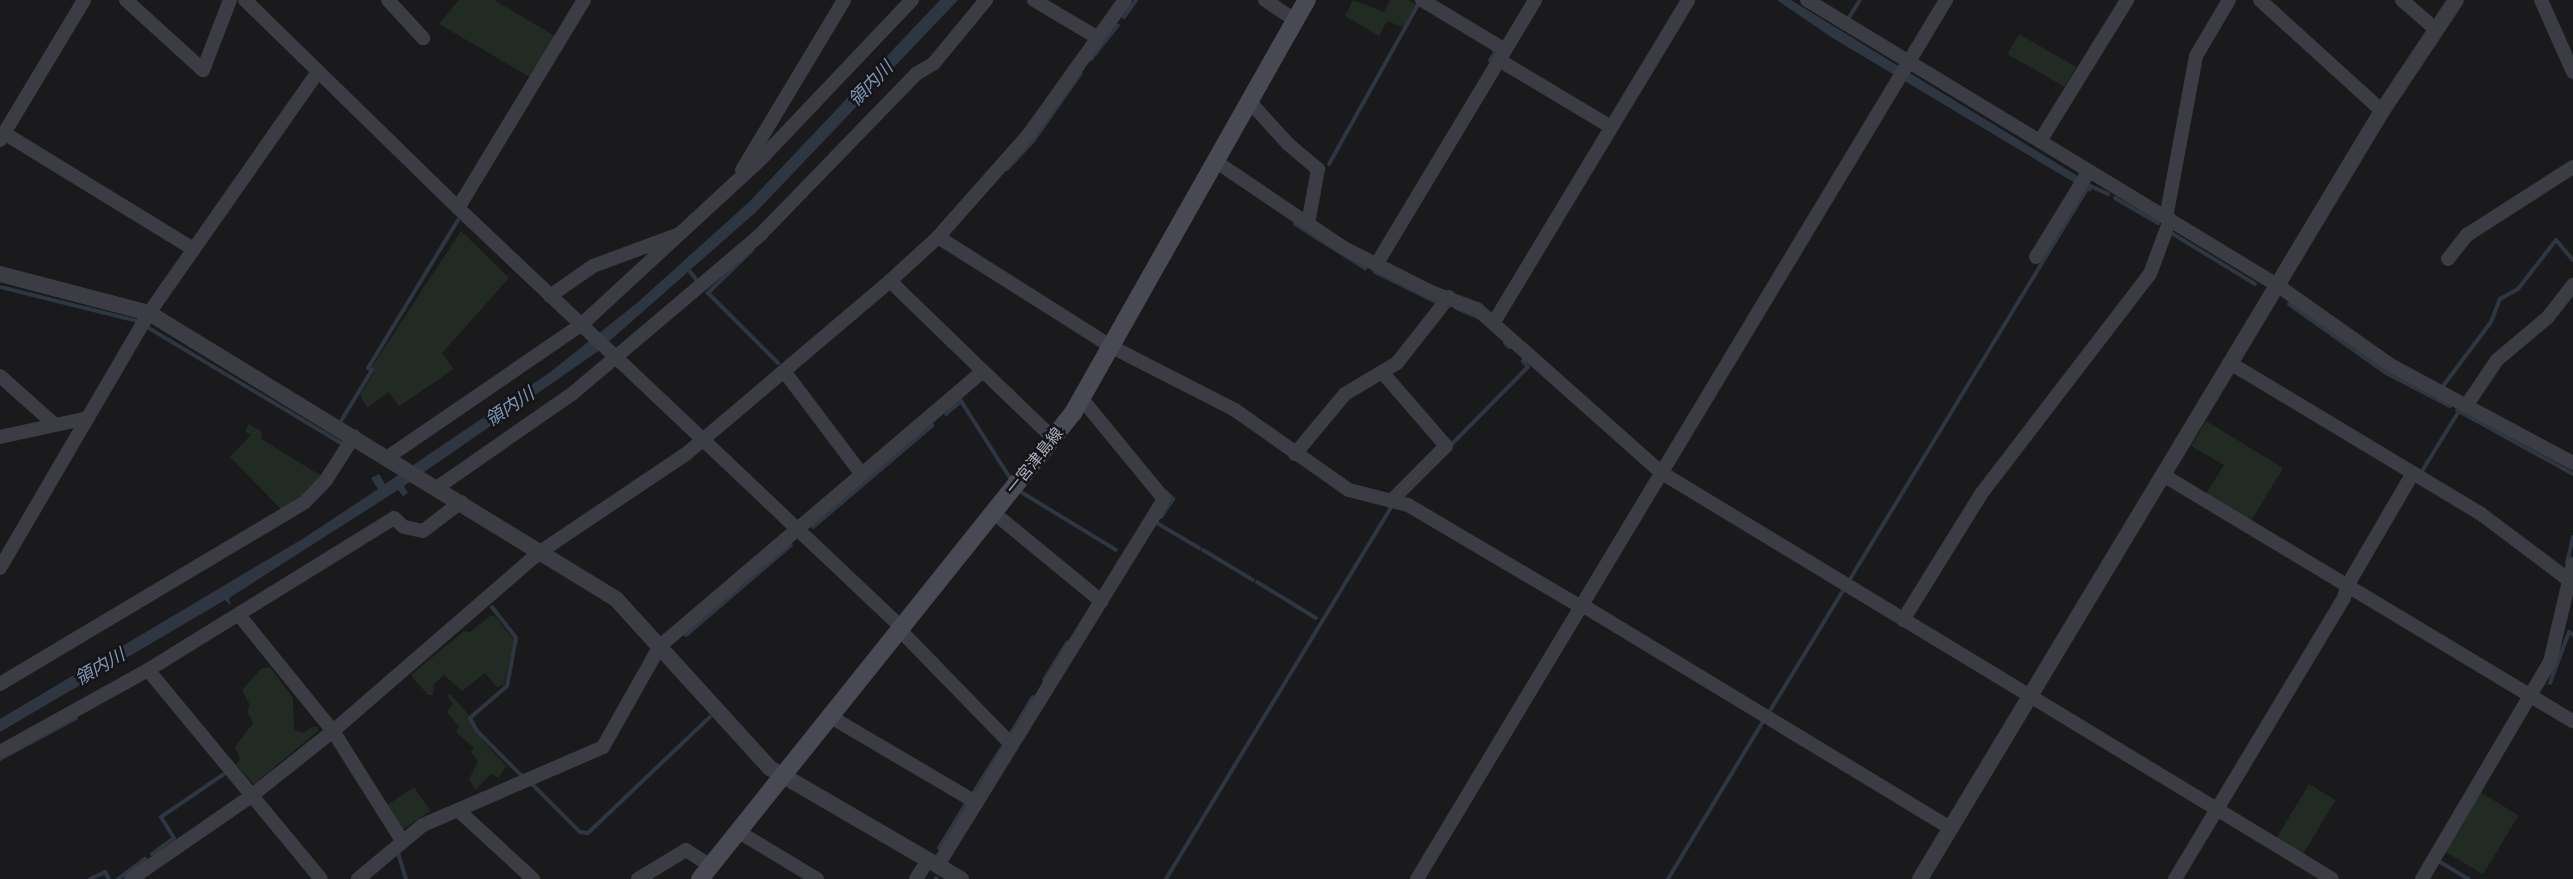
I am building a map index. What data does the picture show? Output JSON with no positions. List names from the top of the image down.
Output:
{
  "streets": {
    "main road": ["一宮津島線"]
  },
  "water": ["領内川"]
}
